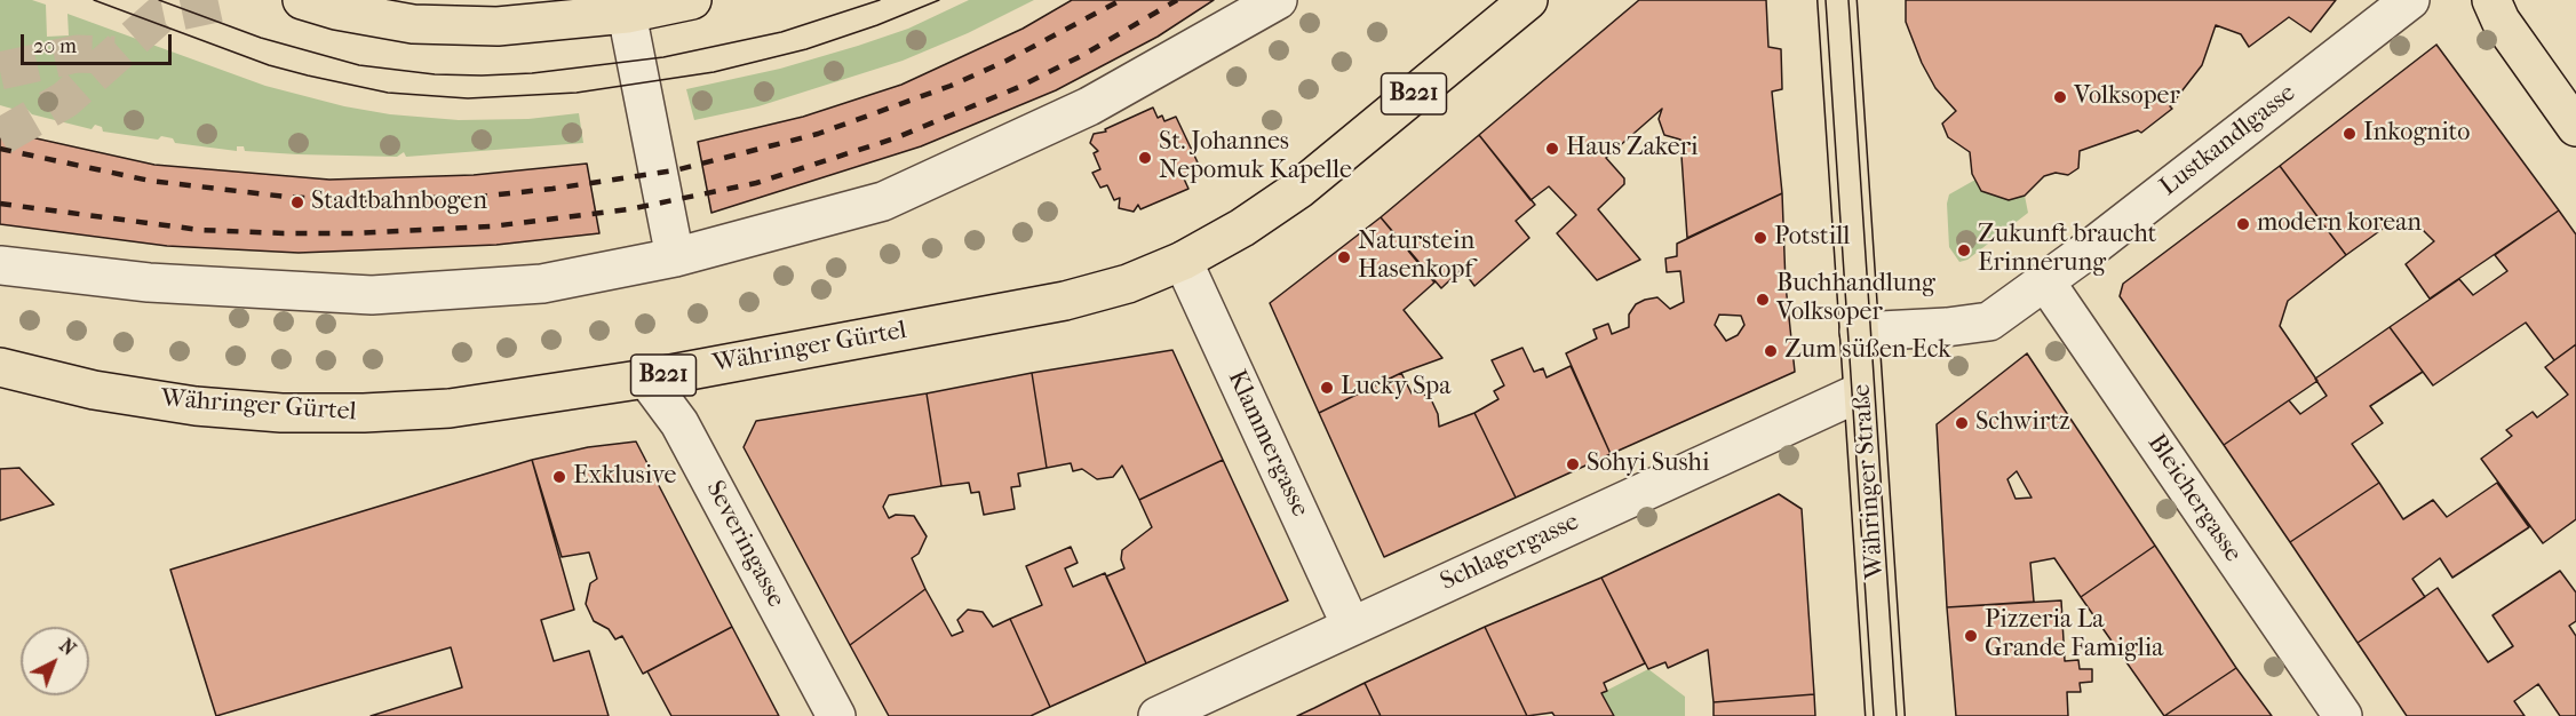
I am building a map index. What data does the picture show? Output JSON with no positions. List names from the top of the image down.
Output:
{
  "streets": {
    "main road": ["B221", "Währinger Gürtel", "Währinger Straße"],
    "street": [
      "Lustkandlgasse",
      "Klammergasse",
      "Bleichergasse",
      "Severingasse",
      "Schlagergasse"
    ]
  },
  "crossings": [
    ["Lustkandlgasse", "Währinger Straße"],
    ["Lustkandlgasse", "Bleichergasse"],
    ["Währinger Gürtel", "Klammergasse"],
    ["Währinger Gürtel", "Severingasse"],
    ["Klammergasse", "Schlagergasse"],
    ["Währinger Straße", "Schlagergasse"]
  ],
  "places": [
    "Volksoper",
    "Inkognito",
    "Haus Zakeri",
    "St. Johannes Nepomuk Kapelle",
    "Stadtbahnbogen",
    "modern korean",
    "Potstill",
    "Zukunft braucht Erinnerung",
    "Naturstein Hasenkopf",
    "Buchhandlung Volksoper",
    "Zum süßen Eck",
    "Lucky Spa",
    "Schwirtz",
    "Sohyi Sushi",
    "Exklusive",
    "Pizzeria La Grande Famiglia"
  ],
  "scale_bar": "20 m",
  "north": "top right"
}
